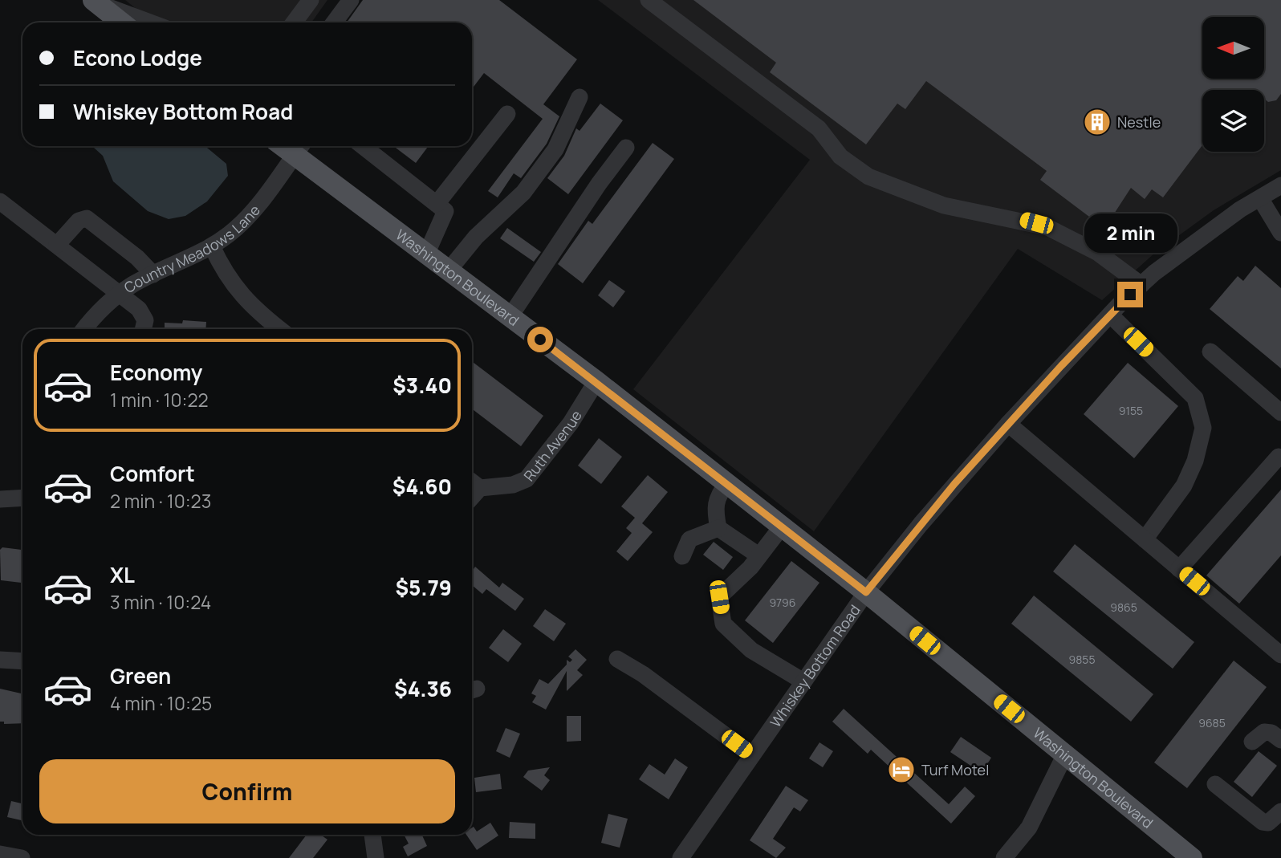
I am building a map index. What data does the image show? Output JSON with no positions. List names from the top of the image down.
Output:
{
  "streets": {
    "main road": ["Washington Boulevard"],
    "street": ["Country Meadows Lane", "Ruth Avenue", "Whiskey Bottom Road"]
  },
  "crossings": [
    ["Country Meadows Lane", "Washington Boulevard"],
    ["Washington Boulevard", "Ruth Avenue"],
    ["Washington Boulevard", "Whiskey Bottom Road"]
  ],
  "places": {
    "building": ["Nestle"],
    "hotel": ["Turf Motel"]
  },
  "house_numbers": [
    "9155",
    "9796",
    "9865",
    "9855",
    "9685"
  ],
  "north": "left",
  "page": {
    "banner": ["Econo Lodge", "Whiskey Bottom Road"],
    "bubble": "2 min",
    "list": [
      {
        "name": "Economy",
        "note": "1 min · 10:22",
        "value": "$3.40"
      },
      {
        "name": "Comfort",
        "note": "2 min · 10:23",
        "value": "$4.60"
      },
      {
        "name": "XL",
        "note": "3 min · 10:24",
        "value": "$5.79"
      },
      {
        "name": "Green",
        "note": "4 min · 10:25",
        "value": "$4.36"
      }
    ],
    "buttons": "Confirm"
  }
}
